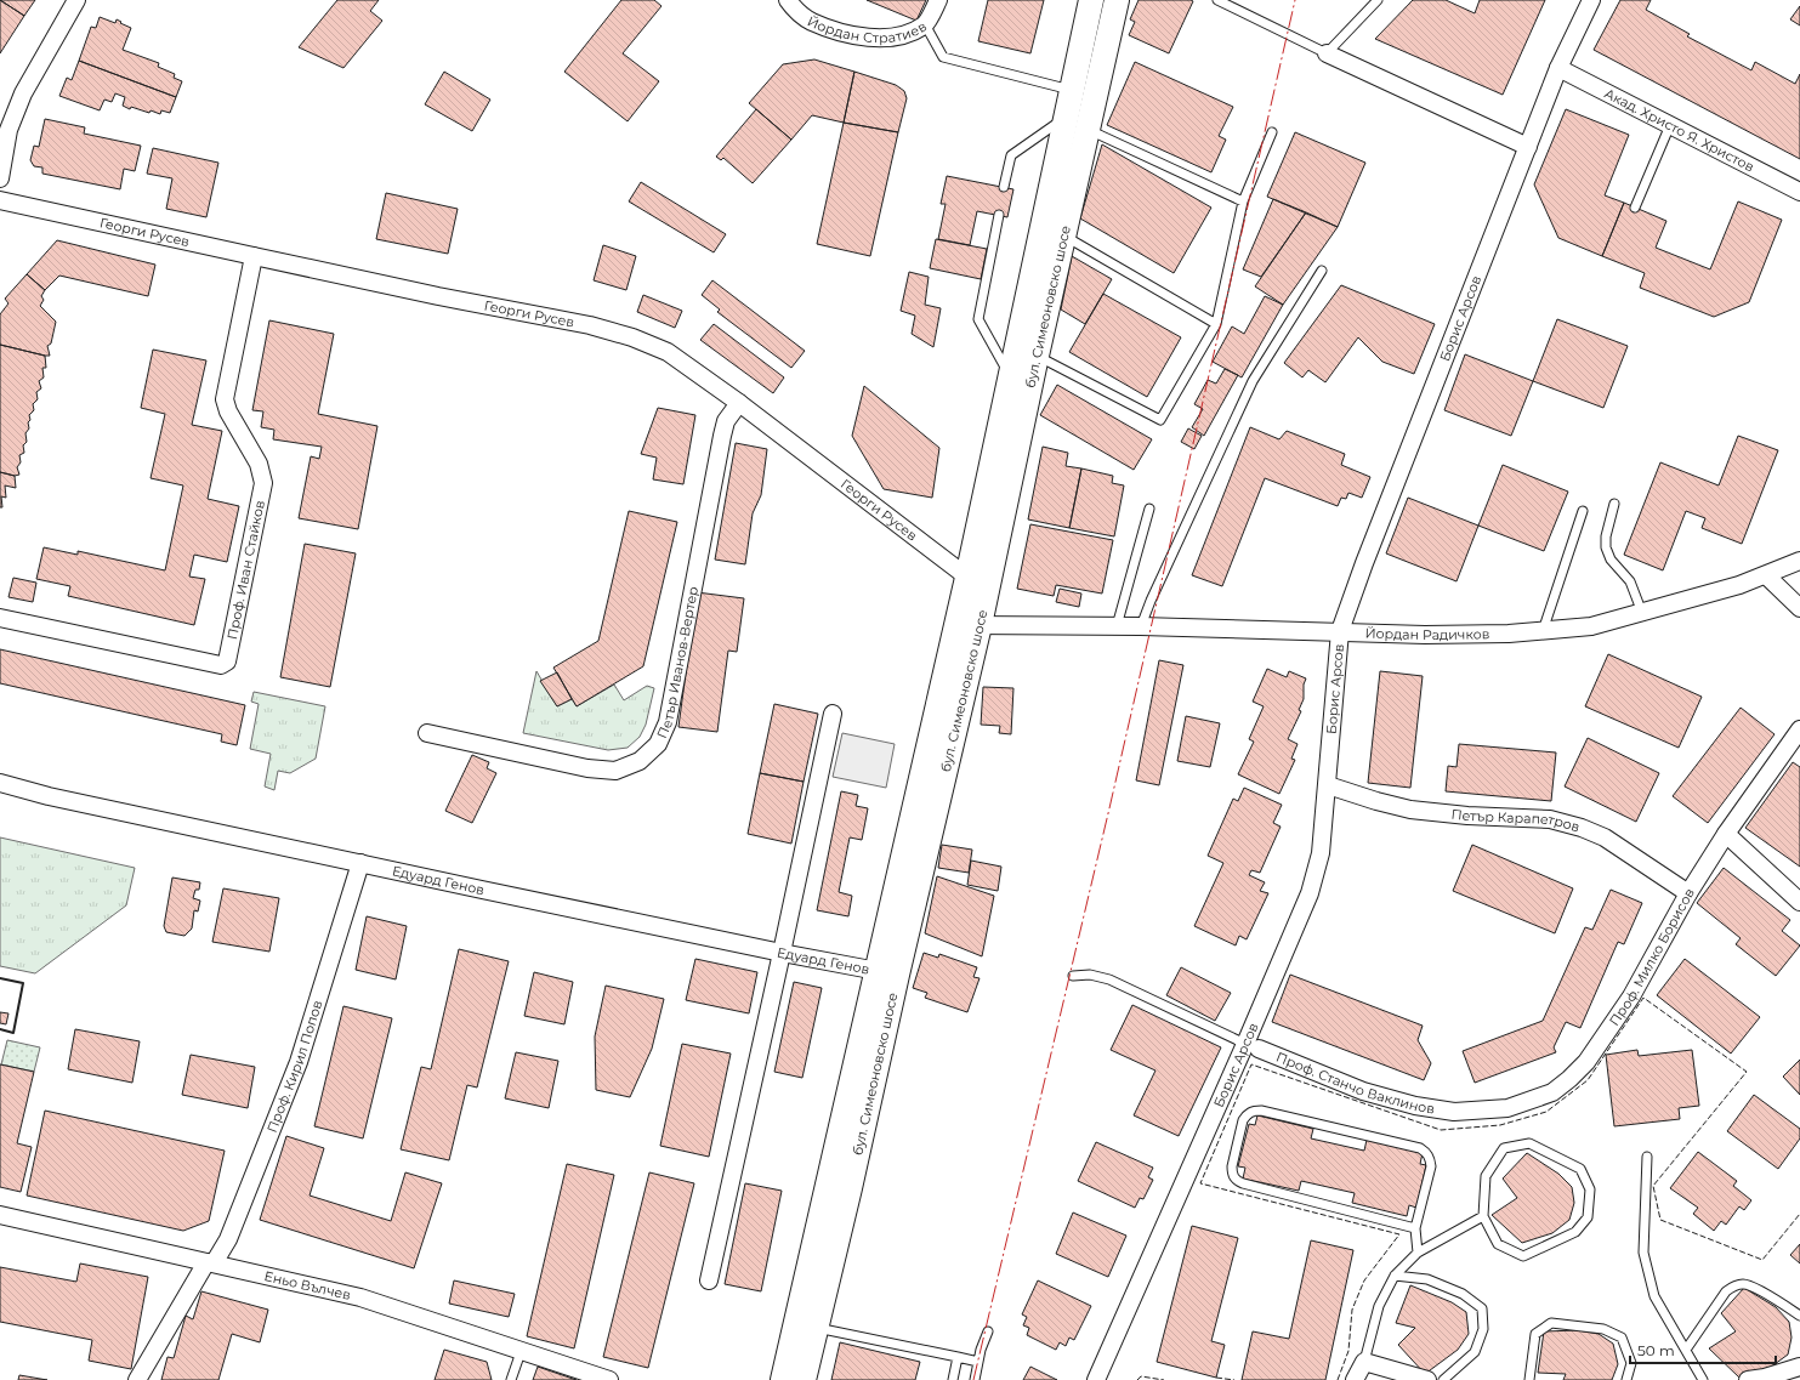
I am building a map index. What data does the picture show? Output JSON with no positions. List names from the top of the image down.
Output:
{
  "streets": {
    "main road": ["бул. Симеоновско шосе"],
    "street": [
      "Йордан Стратиев",
      "Акад. Христо Я. Христов",
      "Георги Русев",
      "Борис Арсов",
      "Проф. Иван Стайков",
      "Йордан Радичков",
      "Петър Иванов-Вертер",
      "Петър Карапетров",
      "Едуард Генов",
      "Проф. Милко Борисов",
      "Проф. Кирил Попов",
      "Проф. Станчо Ваклинов",
      "Еньо Вълчев"
    ]
  },
  "crossings": [
    ["Акад. Христо Я. Христов", "Борис Арсов"],
    ["Георги Русев", "бул. Симеоновско шосе"],
    ["Георги Русев", "Проф. Иван Стайков"],
    ["Георги Русев", "Петър Иванов-Вертер"],
    ["бул. Симеоновско шосе", "Йордан Радичков"],
    ["бул. Симеоновско шосе", "Едуард Генов"],
    ["Борис Арсов", "Йордан Радичков"],
    ["Борис Арсов", "Петър Карапетров"],
    ["Борис Арсов", "Проф. Станчо Ваклинов"],
    ["Петър Карапетров", "Проф. Милко Борисов"],
    ["Едуард Генов", "Проф. Кирил Попов"],
    ["Проф. Милко Борисов", "Проф. Станчо Ваклинов"],
    ["Проф. Кирил Попов", "Еньо Вълчев"]
  ],
  "scale_bar": "50 m"
}
